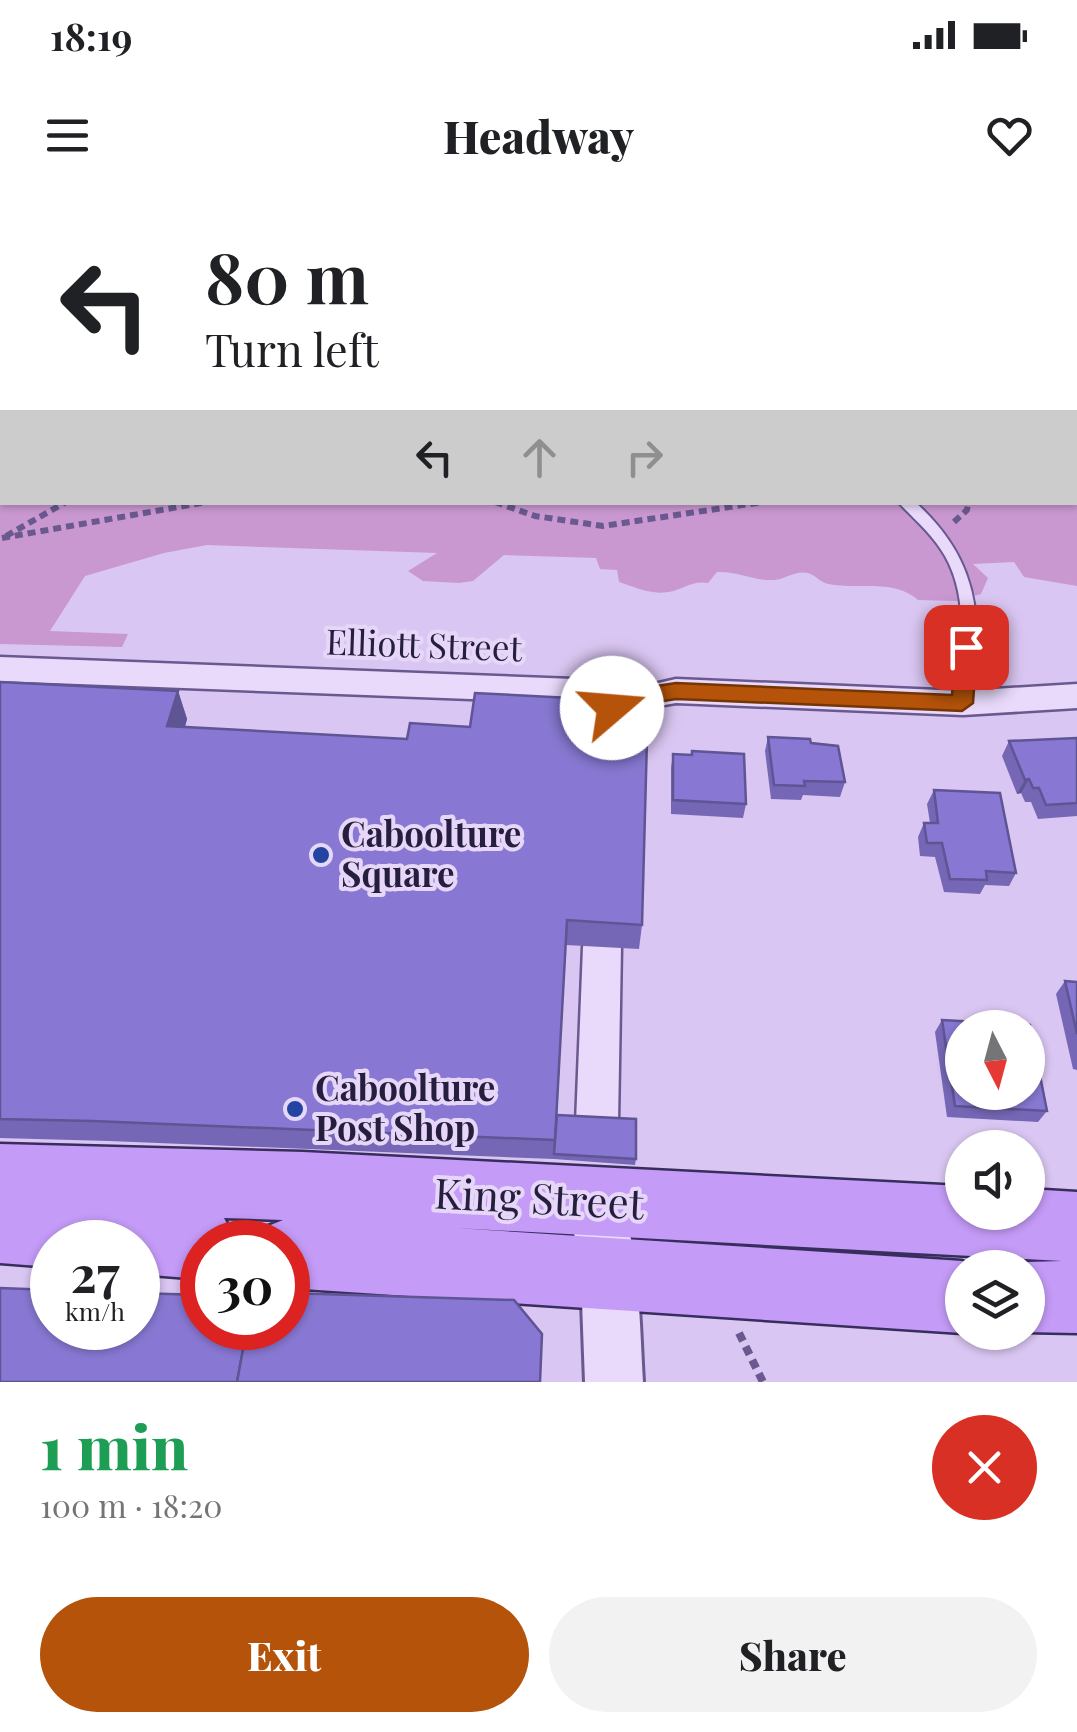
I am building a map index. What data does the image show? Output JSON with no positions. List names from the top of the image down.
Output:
{
  "streets": {
    "main road": ["King Street"],
    "street": ["Elliott Street"]
  },
  "places": ["Caboolture Square", "Caboolture Post Shop"],
  "north": "bottom",
  "page": {
    "status": "18:19",
    "header": "Headway",
    "turn": ["80 m", "Turn left"],
    "speed": "27 km/h",
    "limit": "30",
    "heading": ["1 min", "100 m · 18:20"],
    "buttons": ["Exit", "Share"]
  }
}
